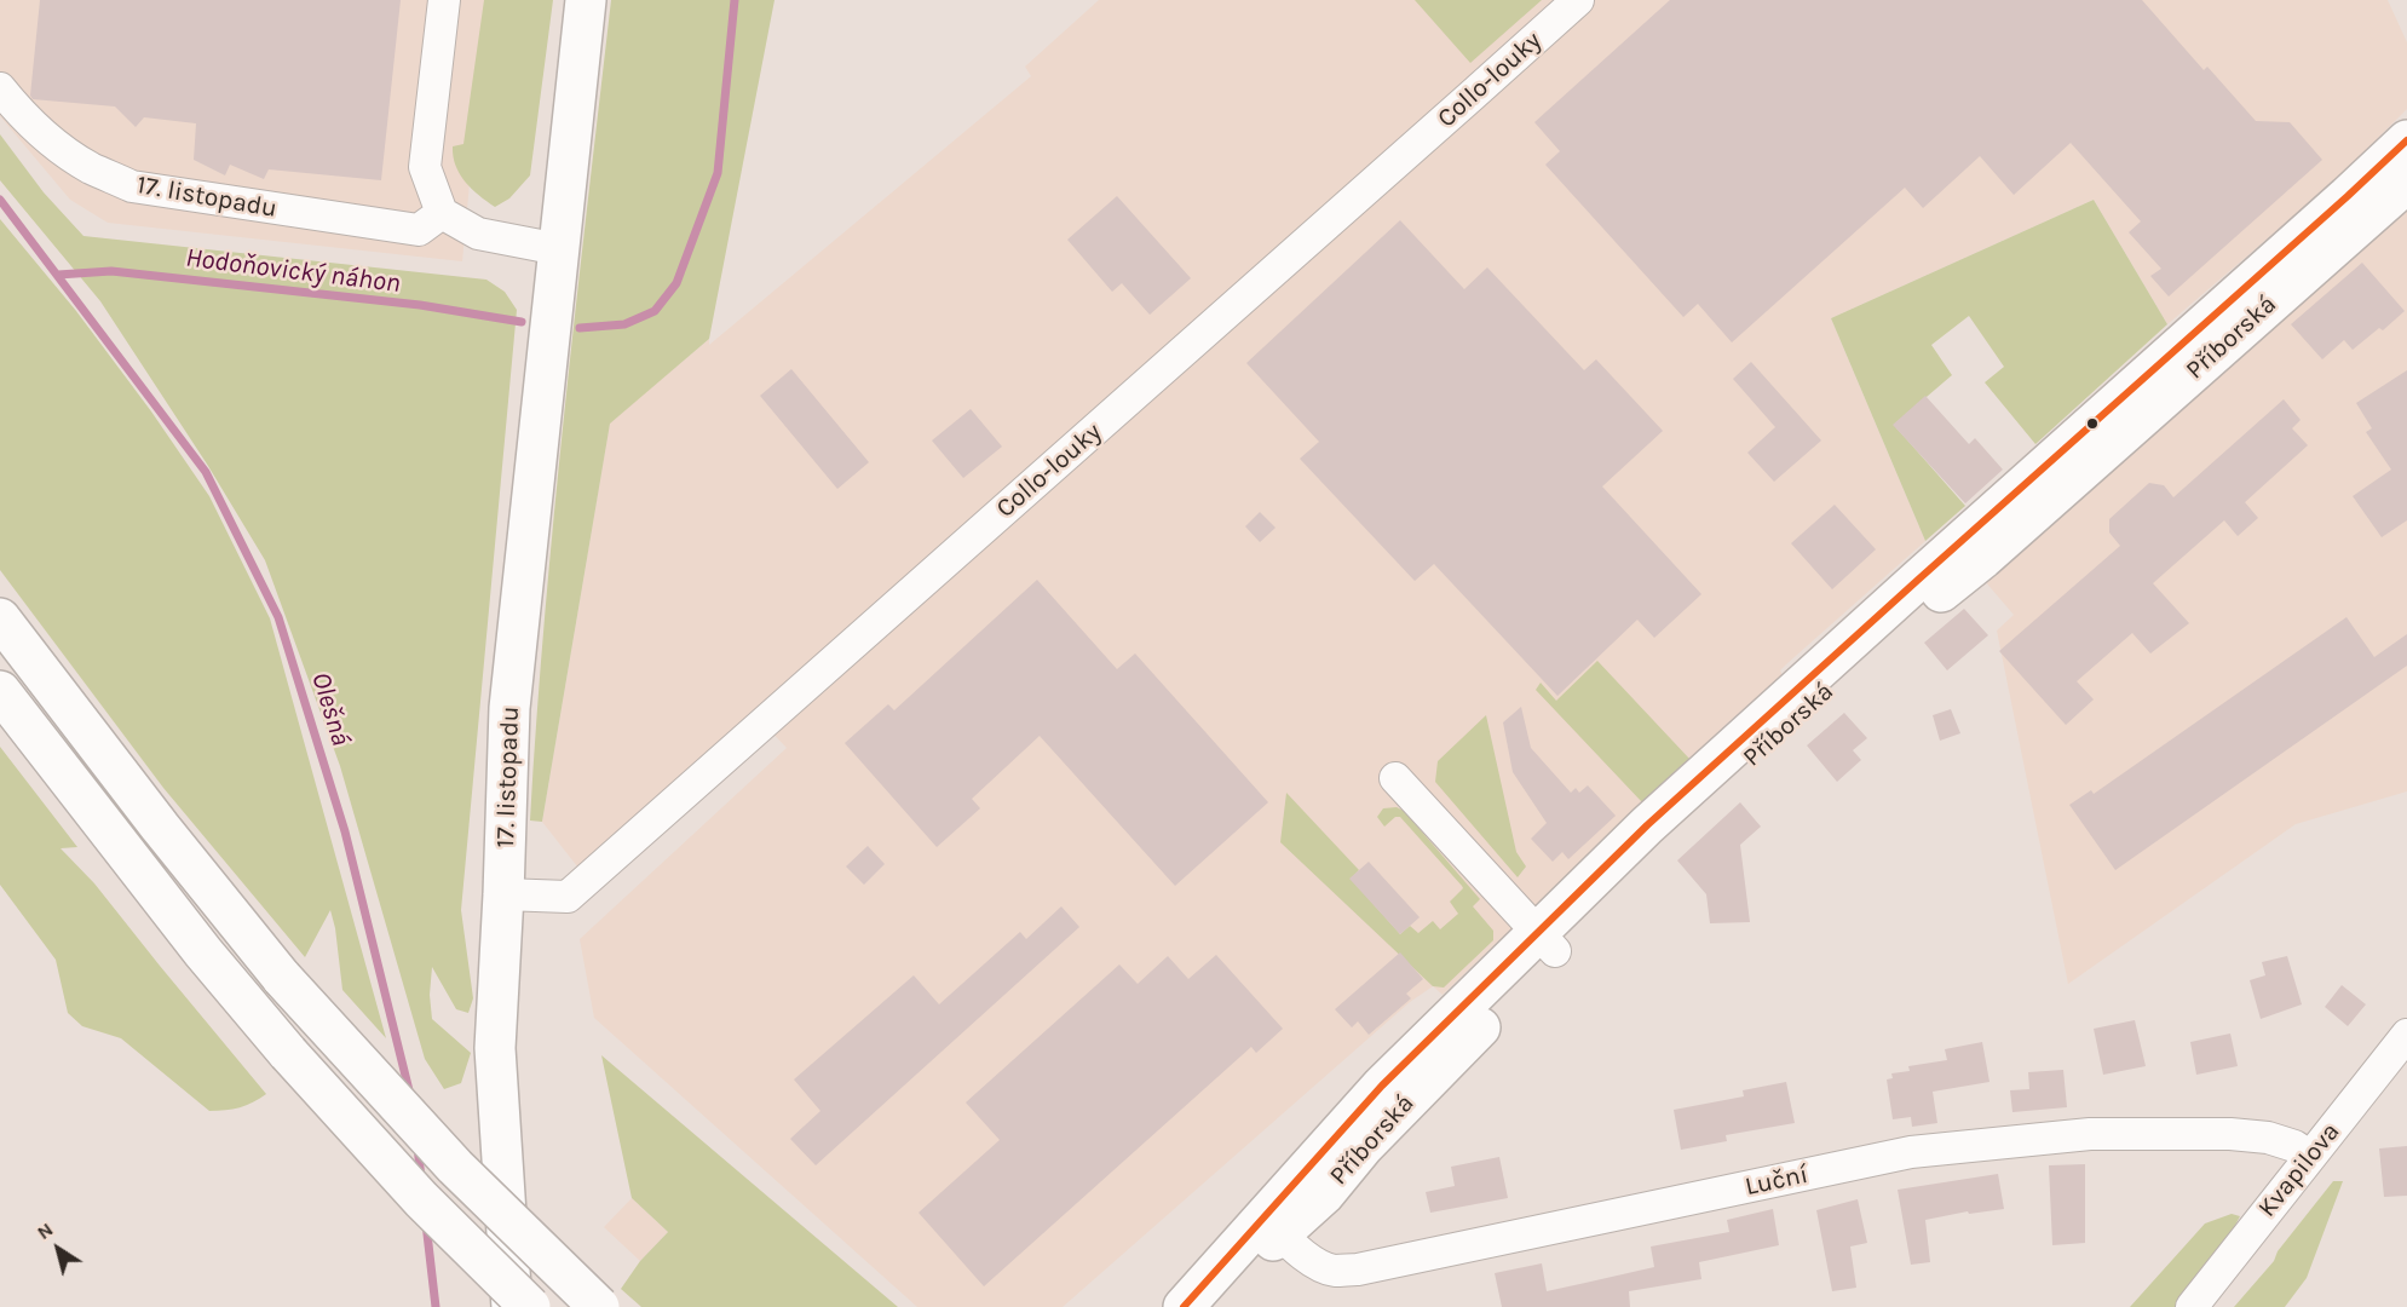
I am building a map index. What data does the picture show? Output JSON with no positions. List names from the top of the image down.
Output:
{
  "streets": {
    "main road": ["17. listopadu", "Příborská"],
    "street": ["Collo-louky", "Kvapilova", "Luční"]
  },
  "crossings": [
    ["Collo-louky", "17. listopadu"],
    ["Příborská", "Luční"],
    ["Kvapilova", "Luční"]
  ],
  "water": ["Hodoňovický náhon", "Olešná"],
  "north": "top left"
}
